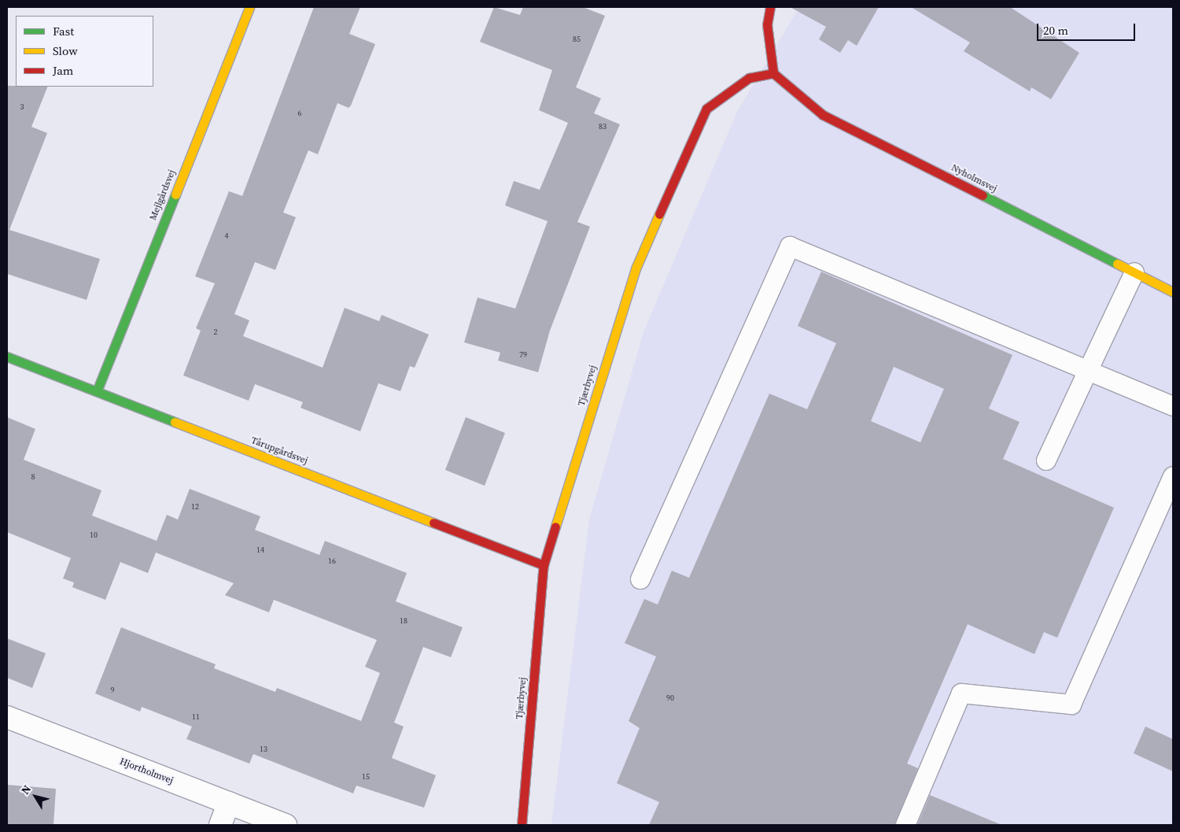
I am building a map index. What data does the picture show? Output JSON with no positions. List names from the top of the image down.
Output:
{
  "streets": {
    "street": [
      "Nyholmsvej",
      "Mejlgårdsvej",
      "Tjærbyvej",
      "Tårupgårdsvej",
      "Hjortholmvej"
    ]
  },
  "crossings": [
    ["Nyholmsvej", "Tjærbyvej"],
    ["Mejlgårdsvej", "Tårupgårdsvej"],
    ["Tjærbyvej", "Tårupgårdsvej"]
  ],
  "house_numbers": [
    "85",
    "3",
    "6",
    "83",
    "4",
    "2",
    "79",
    "8",
    "12",
    "10",
    "14",
    "16",
    "18",
    "9",
    "90",
    "11",
    "13",
    "15"
  ],
  "legend": ["Fast", "Slow", "Jam"],
  "scale_bar": "20 m",
  "north": "top left"
}
